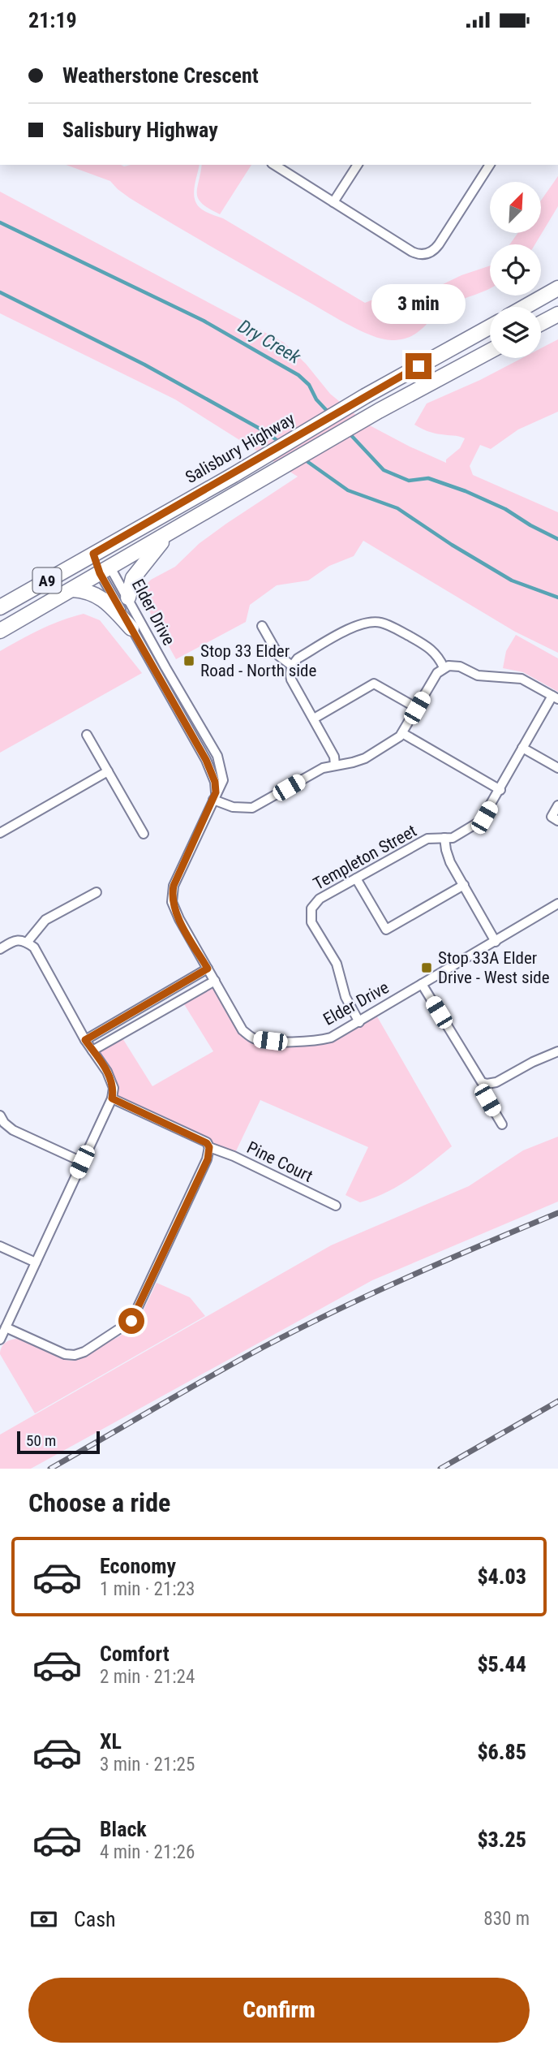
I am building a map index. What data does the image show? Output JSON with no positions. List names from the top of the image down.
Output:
{
  "streets": {
    "highway": ["Salisbury Highway", "A9"],
    "street": ["Elder Drive", "Templeton Street", "Pine Court"]
  },
  "crossings": [
    ["A9", "Elder Drive"],
    ["Elder Drive", "Templeton Street"]
  ],
  "water": ["Dry Creek"],
  "places": {
    "transit": ["Stop 33 Elder Road - North side", "Stop 33A Elder Drive - West side"]
  },
  "scale_bar": "50 m",
  "north": "top right",
  "page": {
    "status": "21:19",
    "banner": ["Weatherstone Crescent", "Salisbury Highway"],
    "bubble": "3 min",
    "scale": "50 m",
    "heading": "Choose a ride",
    "list": [
      {
        "name": "Economy",
        "note": "1 min · 21:23",
        "value": "$4.03"
      },
      {
        "name": "Comfort",
        "note": "2 min · 21:24",
        "value": "$5.44"
      },
      {
        "name": "XL",
        "note": "3 min · 21:25",
        "value": "$6.85"
      },
      {
        "name": "Black",
        "note": "4 min · 21:26",
        "value": "$3.25"
      }
    ],
    "pay": ["Cash", "830 m"],
    "buttons": "Confirm"
  }
}
